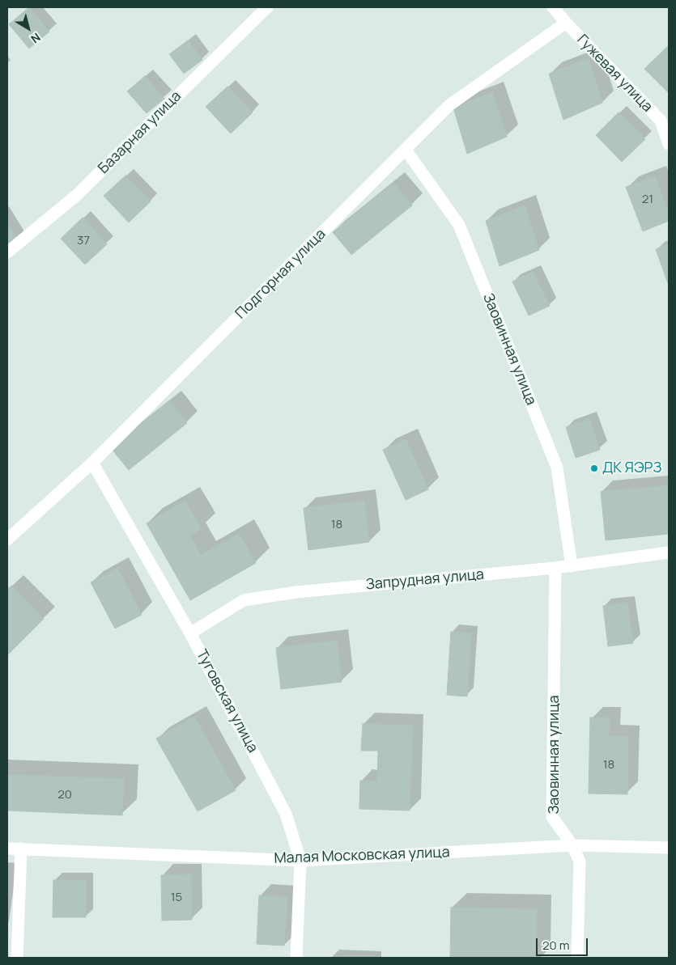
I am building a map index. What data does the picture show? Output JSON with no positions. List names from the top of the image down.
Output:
{
  "streets": {
    "street": [
      "Гужевая улица",
      "Базарная улица",
      "Подгорная улица",
      "Заовинная улица",
      "Запрудная улица",
      "Туговская улица",
      "Малая Московская улица"
    ]
  },
  "crossings": [
    ["Гужевая улица", "Подгорная улица"],
    ["Подгорная улица", "Заовинная улица"],
    ["Подгорная улица", "Туговская улица"],
    ["Заовинная улица", "Запрудная улица"],
    ["Заовинная улица", "Малая Московская улица"],
    ["Запрудная улица", "Туговская улица"],
    ["Туговская улица", "Малая Московская улица"]
  ],
  "places": ["ДК ЯЭРЗ"],
  "house_numbers": [
    "21",
    "37",
    "18",
    "18",
    "20",
    "15"
  ],
  "scale_bar": "20 m",
  "north": "bottom right"
}
